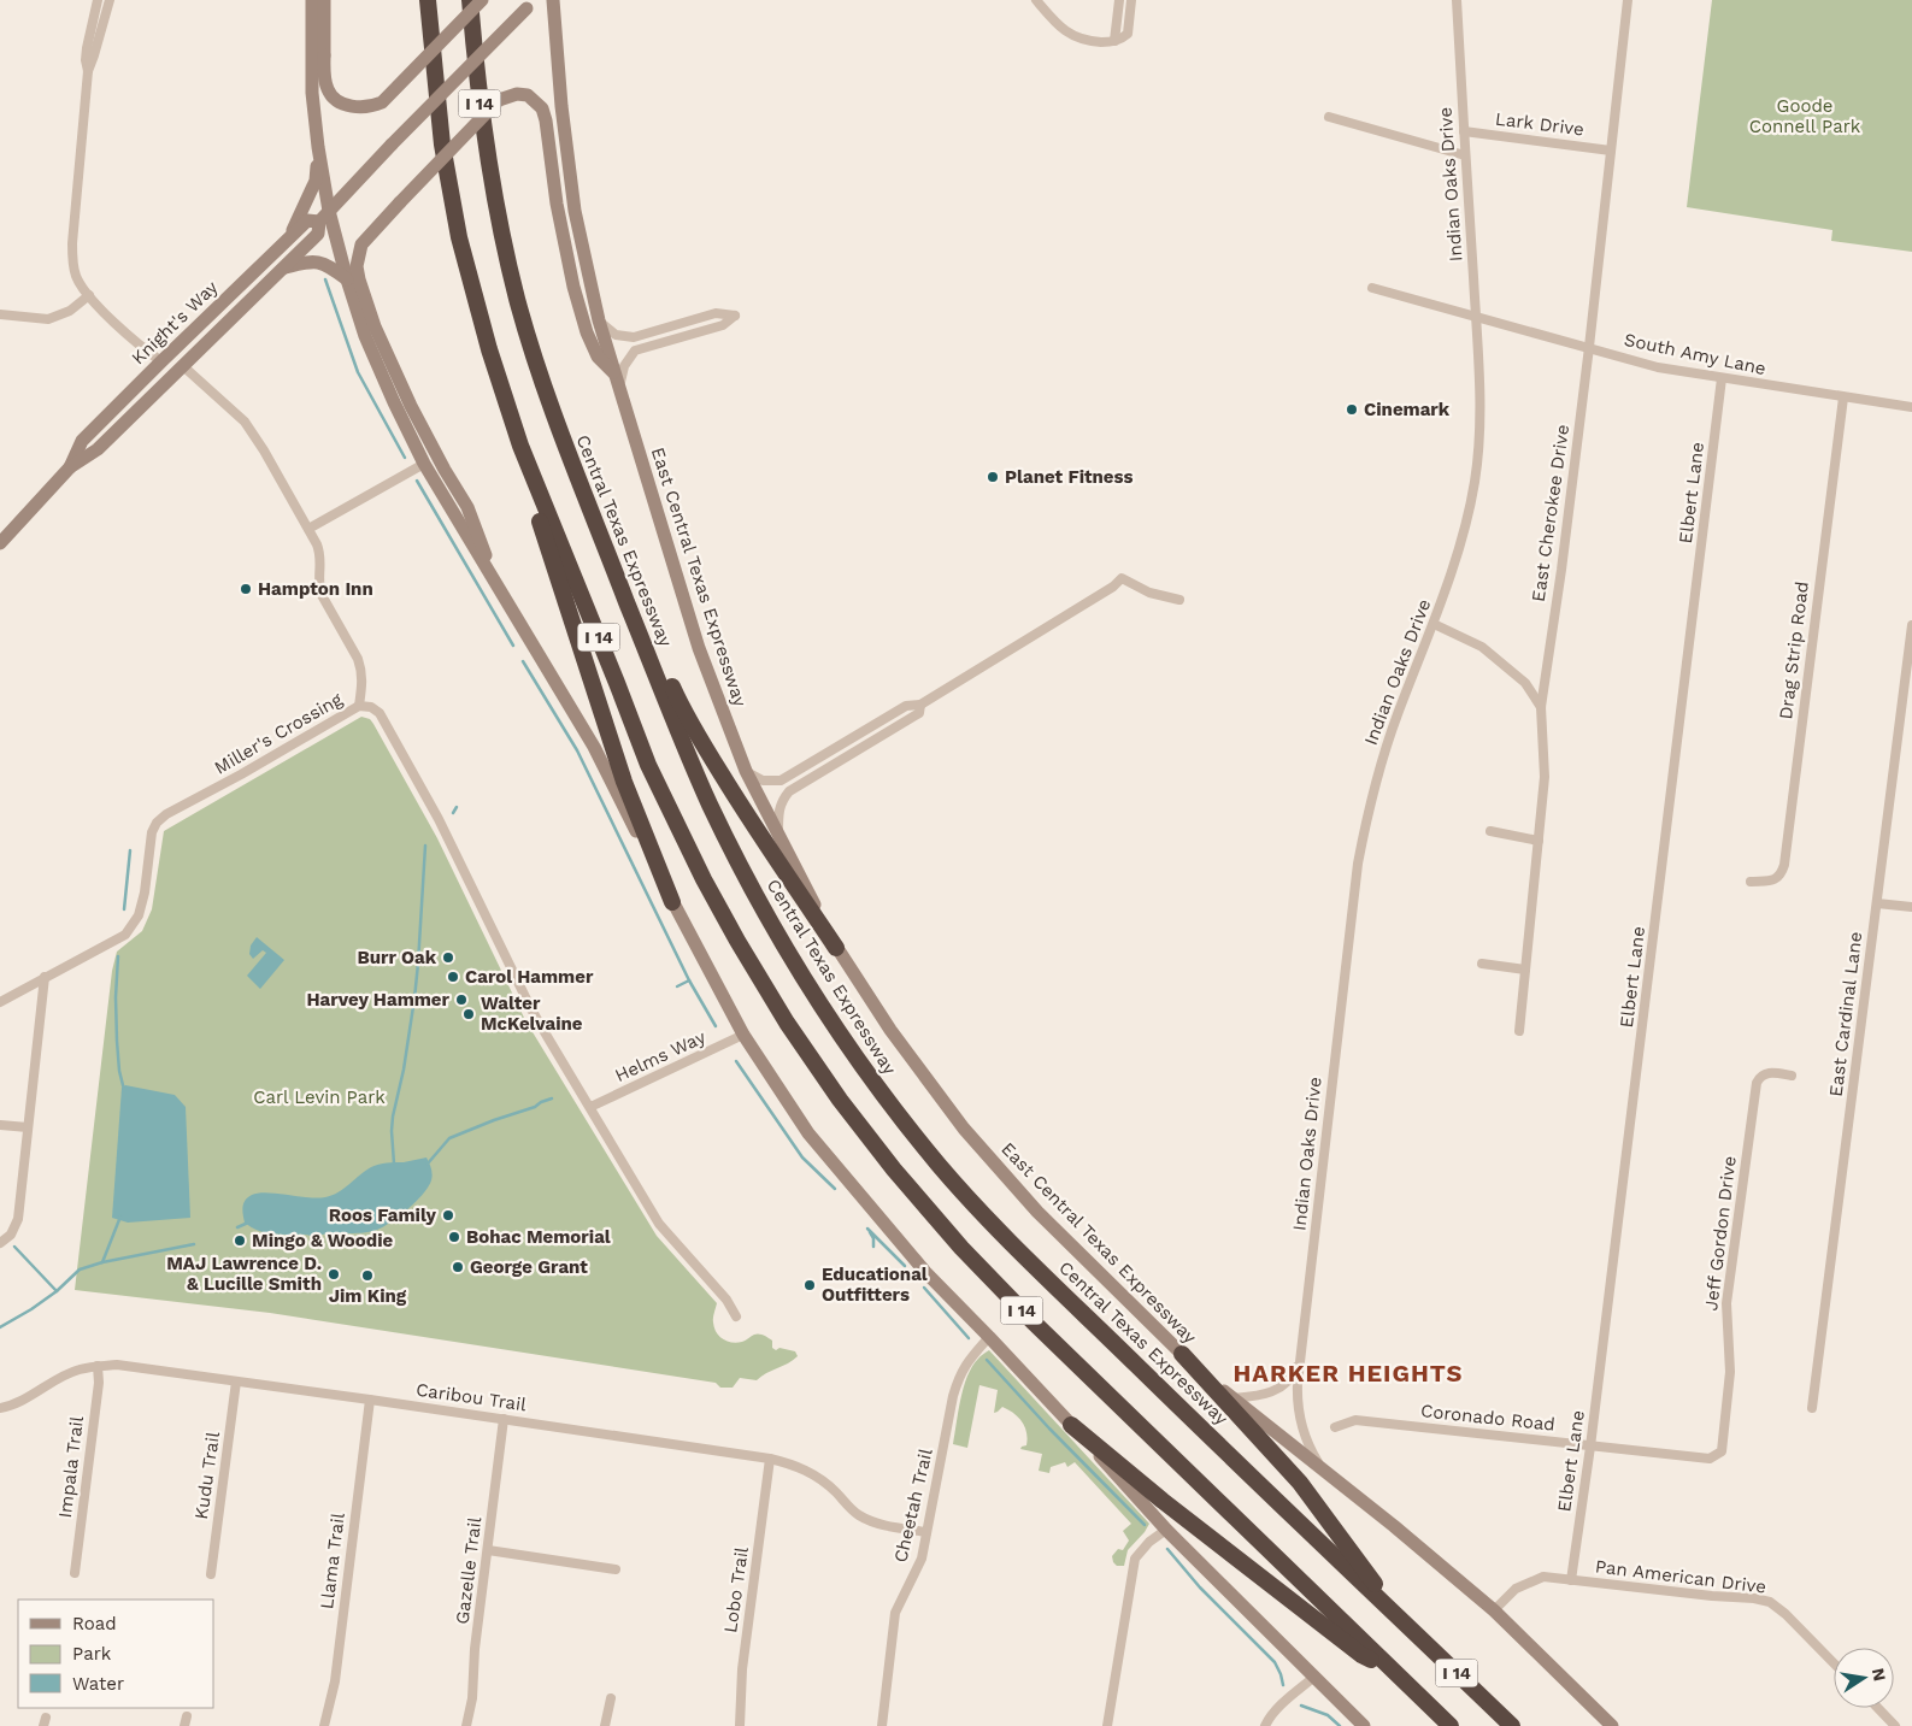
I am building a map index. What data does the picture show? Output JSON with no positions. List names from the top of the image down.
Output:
{
  "streets": {
    "highway": ["I 14", "Central Texas Expressway"],
    "main road": ["Knight's Way", "East Central Texas Expressway"],
    "street": [
      "Lark Drive",
      "Indian Oaks Drive",
      "South Amy Lane",
      "Elbert Lane",
      "East Cherokee Drive",
      "Drag Strip Road",
      "Miller's Crossing",
      "East Cardinal Lane",
      "Helms Way",
      "Jeff Gordon Drive",
      "Caribou Trail",
      "Coronado Road",
      "Impala Trail",
      "Kudu Trail",
      "Cheetah Trail",
      "Llama Trail",
      "Gazelle Trail",
      "Pan American Drive",
      "Lobo Trail"
    ]
  },
  "crossings": [
    ["Lark Drive", "Indian Oaks Drive"],
    ["Lark Drive", "East Cherokee Drive"],
    ["Indian Oaks Drive", "South Amy Lane"],
    ["South Amy Lane", "Elbert Lane"],
    ["South Amy Lane", "East Cherokee Drive"],
    ["South Amy Lane", "Drag Strip Road"],
    ["Elbert Lane", "Coronado Road"],
    ["Elbert Lane", "Pan American Drive"],
    ["East Central Texas Expressway", "Pan American Drive"],
    ["Miller's Crossing", "Helms Way"],
    ["Jeff Gordon Drive", "Coronado Road"],
    ["Caribou Trail", "Impala Trail"],
    ["Caribou Trail", "Kudu Trail"],
    ["Caribou Trail", "Cheetah Trail"],
    ["Caribou Trail", "Llama Trail"],
    ["Caribou Trail", "Gazelle Trail"],
    ["Caribou Trail", "Lobo Trail"]
  ],
  "districts": ["HARKER HEIGHTS"],
  "parks": ["Goode Connell Park", "Carl Levin Park"],
  "places": [
    "Cinemark",
    "Planet Fitness",
    "Hampton Inn",
    "Burr Oak",
    "Carol Hammer",
    "Harvey Hammer",
    "Walter McKelvaine",
    "Roos Family",
    "Bohac Memorial",
    "Mingo & Woodie",
    "George Grant",
    "MAJ Lawrence D. & Lucille Smith",
    "Jim King",
    "Educational Outfitters"
  ],
  "legend": ["Road", "Park", "Water"],
  "north": "right"
}
